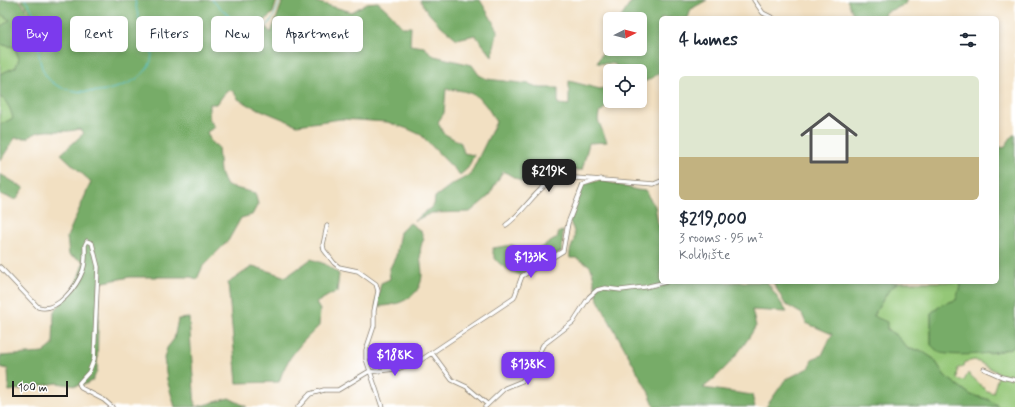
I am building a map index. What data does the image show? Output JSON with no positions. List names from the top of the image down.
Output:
{
  "scale_bar": "100 m",
  "north": "right",
  "page": {
    "chip": [
      "Buy",
      "Rent",
      "Filters",
      "New",
      "Apartment"
    ],
    "heading": "4 homes",
    "list": [
      {
        "name": "$219,000",
        "note": "3 rooms · 95 m² · Kolibište"
      }
    ],
    "price": [
      "$219K",
      "$133K",
      "$188K",
      "$138K"
    ],
    "scale": "100 m"
  }
}
